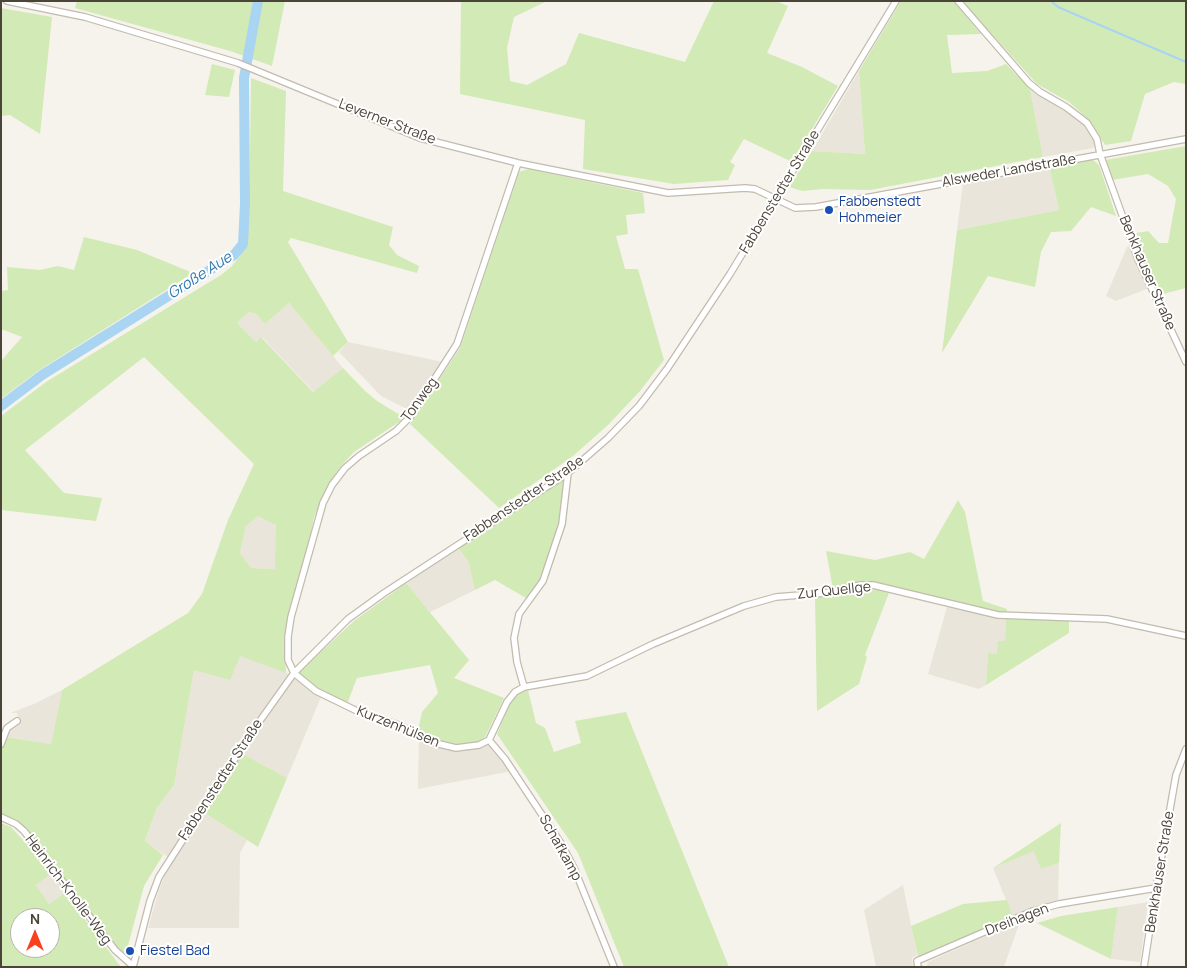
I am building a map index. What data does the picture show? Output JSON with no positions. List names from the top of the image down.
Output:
{
  "streets": {
    "street": [
      "Leverner Straße",
      "Alsweder Landstraße",
      "Fabbenstedter Straße",
      "Benkhauser Straße",
      "Tonweg",
      "Zur Quellge",
      "Kurzenhülsen",
      "Schafkamp",
      "Heinrich-Knolle-Weg",
      "Dreihagen"
    ]
  },
  "crossings": [
    ["Leverner Straße", "Alsweder Landstraße"],
    ["Leverner Straße", "Fabbenstedter Straße"],
    ["Leverner Straße", "Tonweg"],
    ["Alsweder Landstraße", "Fabbenstedter Straße"],
    ["Alsweder Landstraße", "Benkhauser Straße"],
    ["Fabbenstedter Straße", "Tonweg"],
    ["Fabbenstedter Straße", "Kurzenhülsen"],
    ["Fabbenstedter Straße", "Heinrich-Knolle-Weg"],
    ["Benkhauser Straße", "Dreihagen"],
    ["Tonweg", "Kurzenhülsen"],
    ["Kurzenhülsen", "Schafkamp"]
  ],
  "water": ["Große Aue"],
  "places": ["Fabbenstedt Hohmeier", "Fiestel Bad"],
  "north": "top"
}
